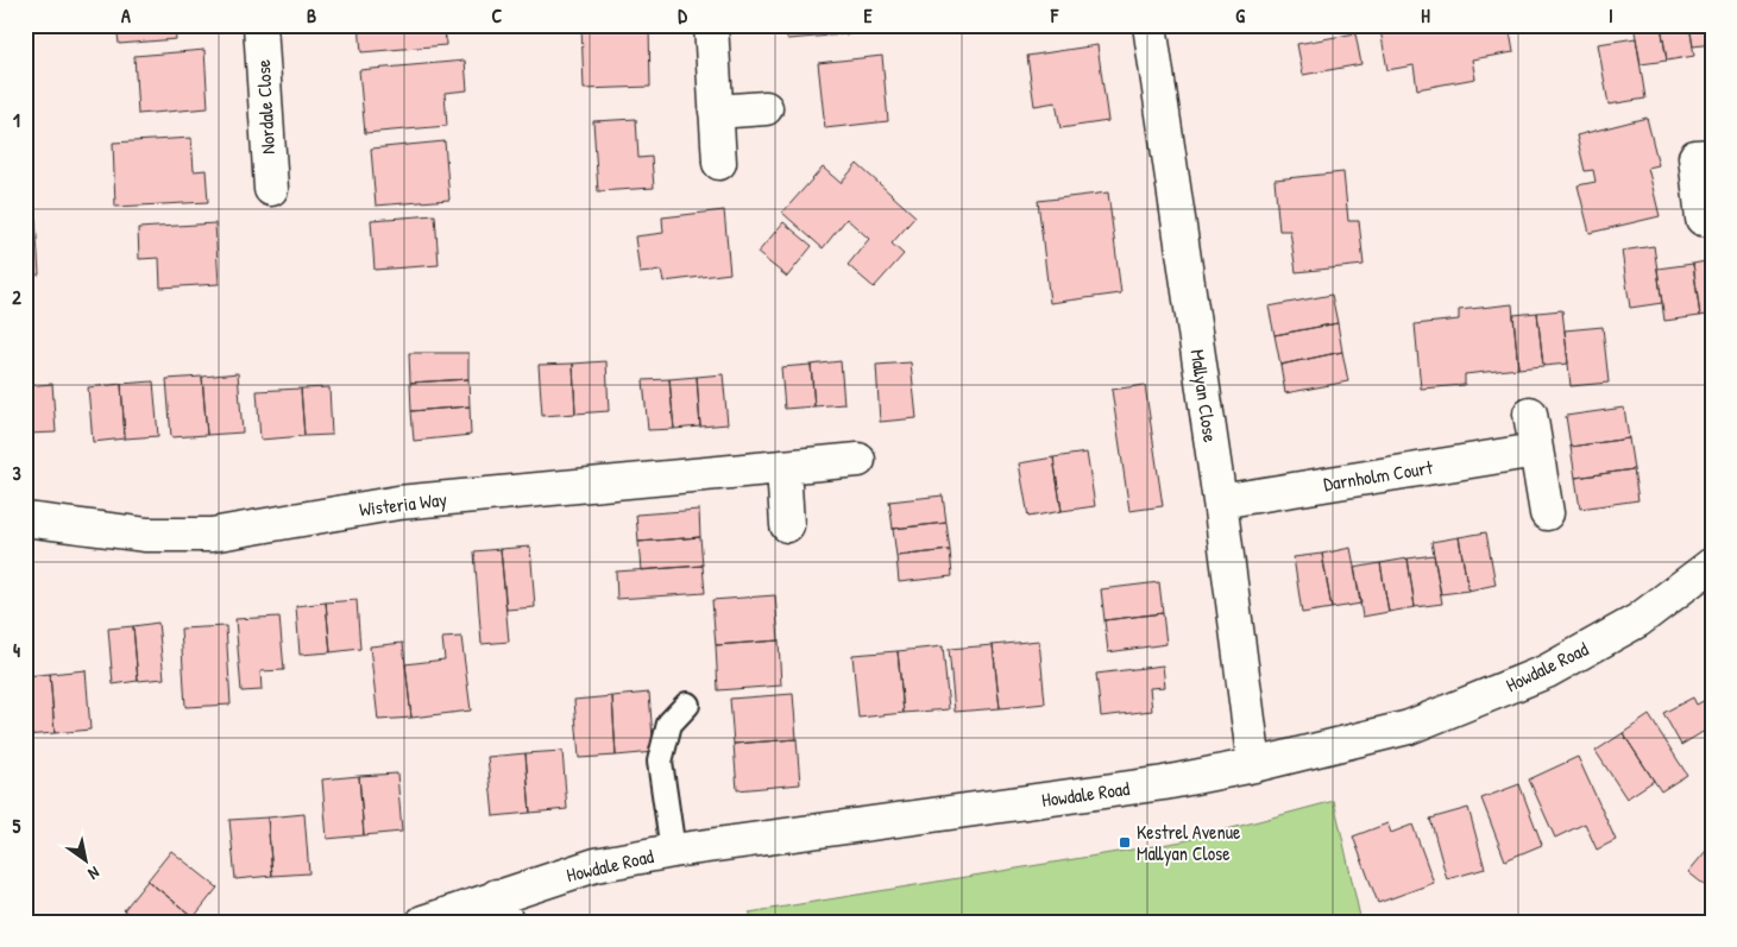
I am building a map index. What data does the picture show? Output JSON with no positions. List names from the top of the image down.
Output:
{
  "streets": {
    "street": [
      "Nordale Close",
      "Mallyan Close",
      "Darnholm Court",
      "Wisteria Way",
      "Howdale Road"
    ]
  },
  "crossings": [
    ["Mallyan Close", "Darnholm Court"],
    ["Mallyan Close", "Howdale Road"]
  ],
  "places": {
    "transit": ["Kestrel Avenue Mallyan Close"]
  },
  "north": "bottom right",
  "grid": {
    "columns": [
      "A",
      "B",
      "C",
      "D",
      "E",
      "F",
      "G",
      "H",
      "I"
    ],
    "rows": [
      "1",
      "2",
      "3",
      "4",
      "5"
    ]
  }
}
